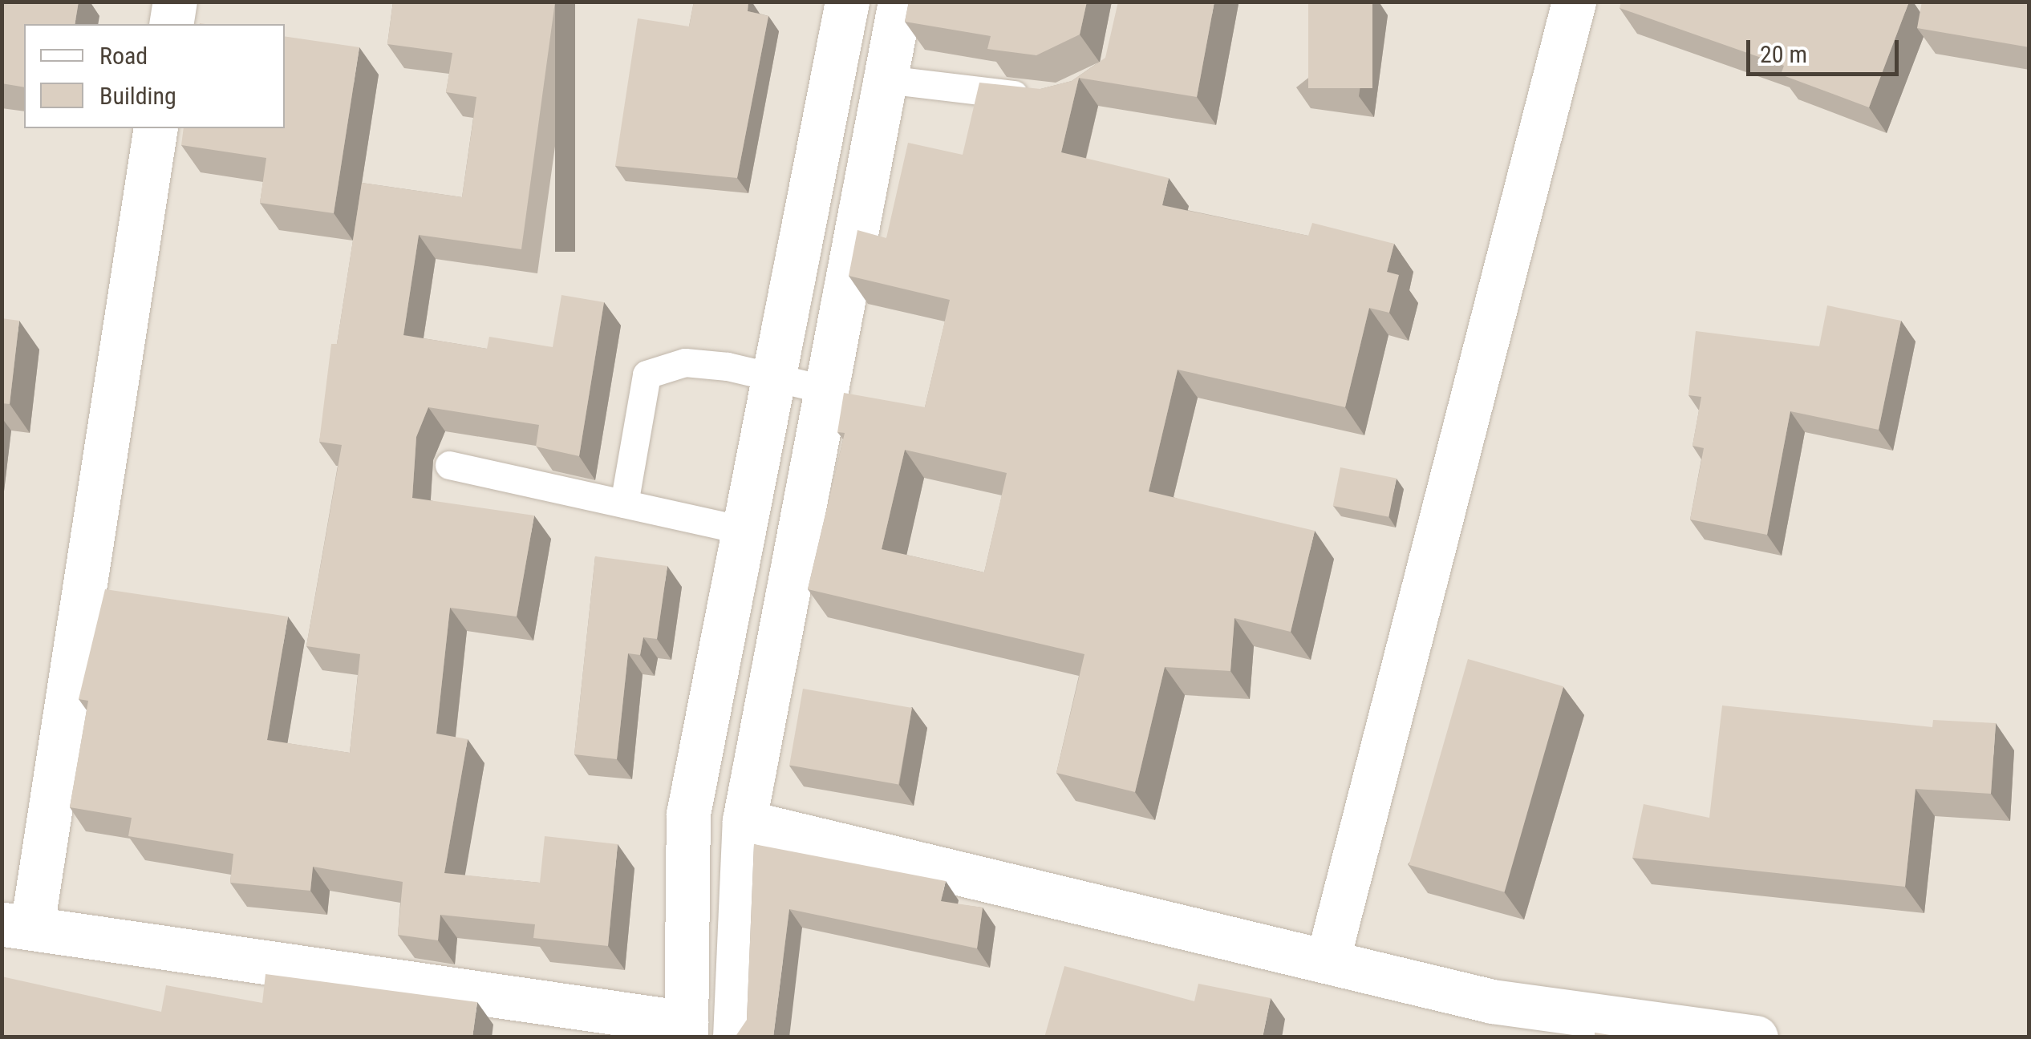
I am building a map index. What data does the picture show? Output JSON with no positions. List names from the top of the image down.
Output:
{
  "legend": ["Road", "Building"],
  "scale_bar": "20 m"
}
